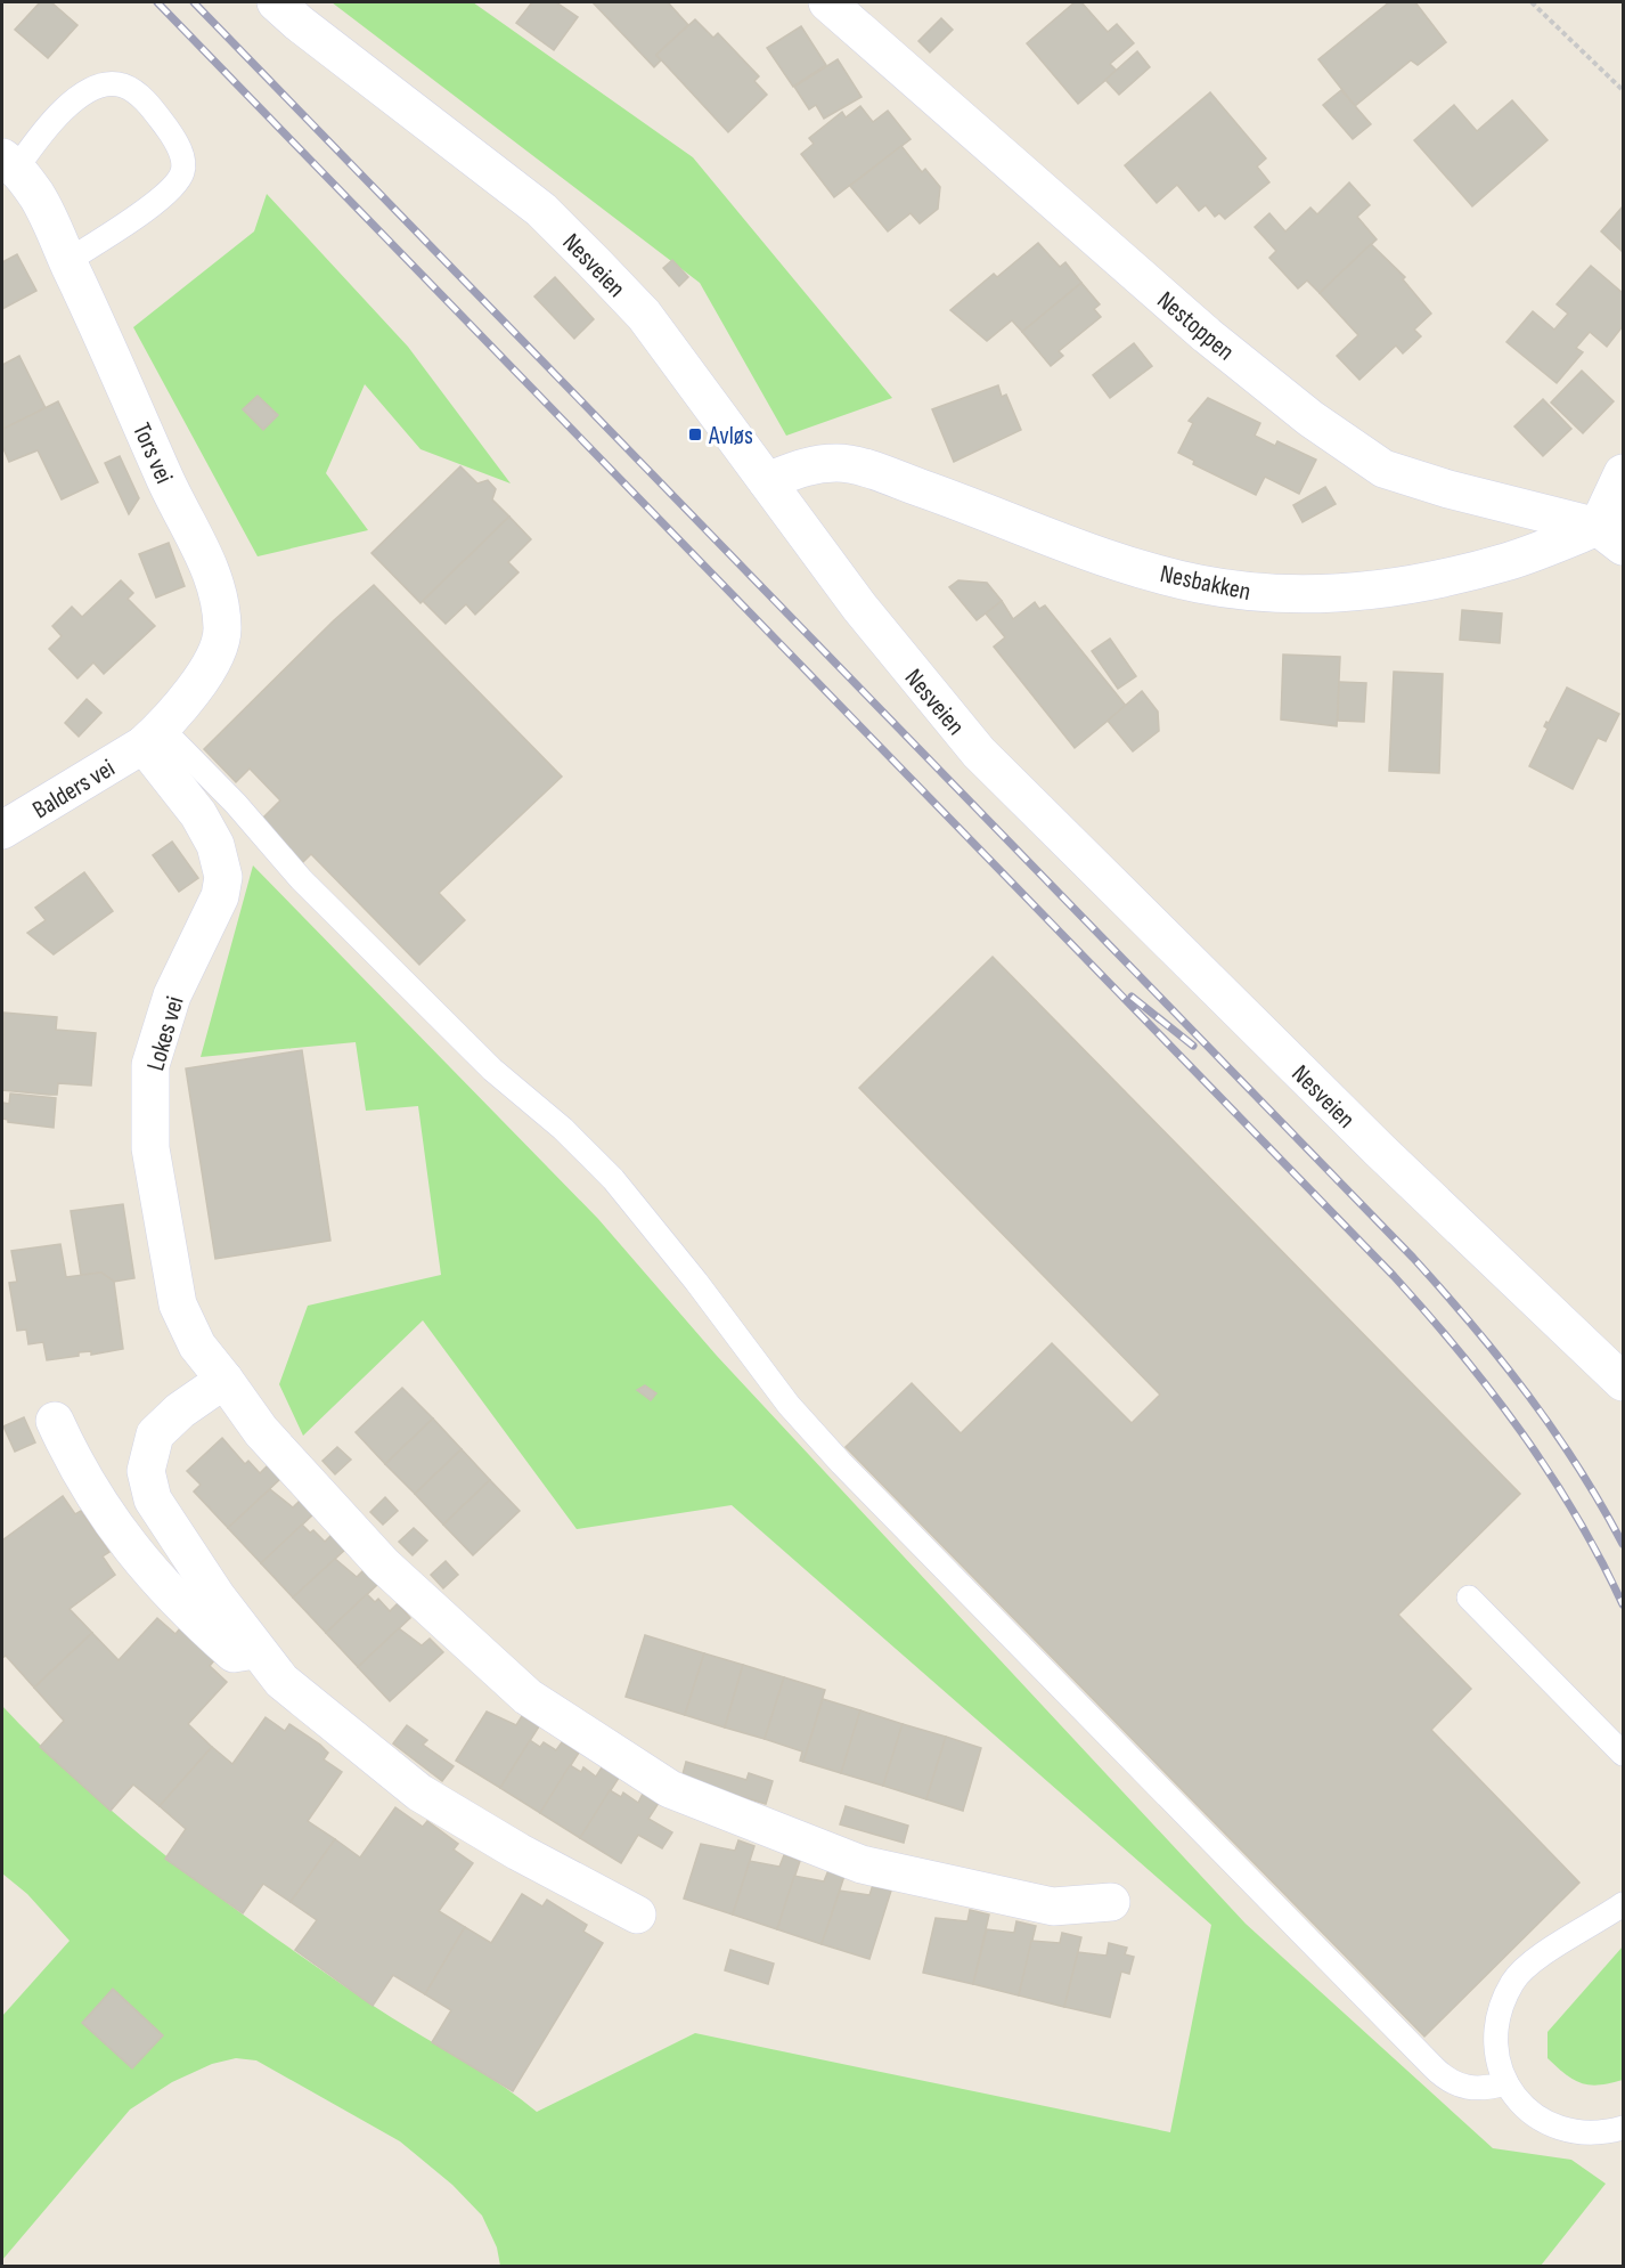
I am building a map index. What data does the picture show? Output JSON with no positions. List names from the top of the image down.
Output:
{
  "streets": {
    "street": [
      "Nesveien",
      "Nestoppen",
      "Tors vei",
      "Nesbakken",
      "Balders vei",
      "Lokes vei"
    ]
  },
  "crossings": [
    ["Nesveien", "Nesbakken"],
    ["Nestoppen", "Nesbakken"],
    ["Tors vei", "Balders vei"],
    ["Tors vei", "Lokes vei"],
    ["Balders vei", "Lokes vei"]
  ],
  "places": {
    "transit": ["Avløs"]
  }
}
